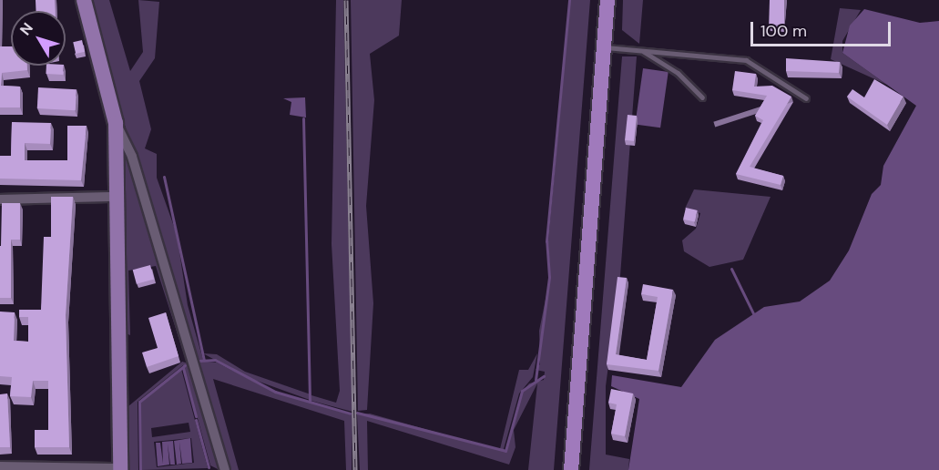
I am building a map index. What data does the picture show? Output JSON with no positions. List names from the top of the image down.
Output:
{
  "scale_bar": "100 m",
  "north": "top left"
}
